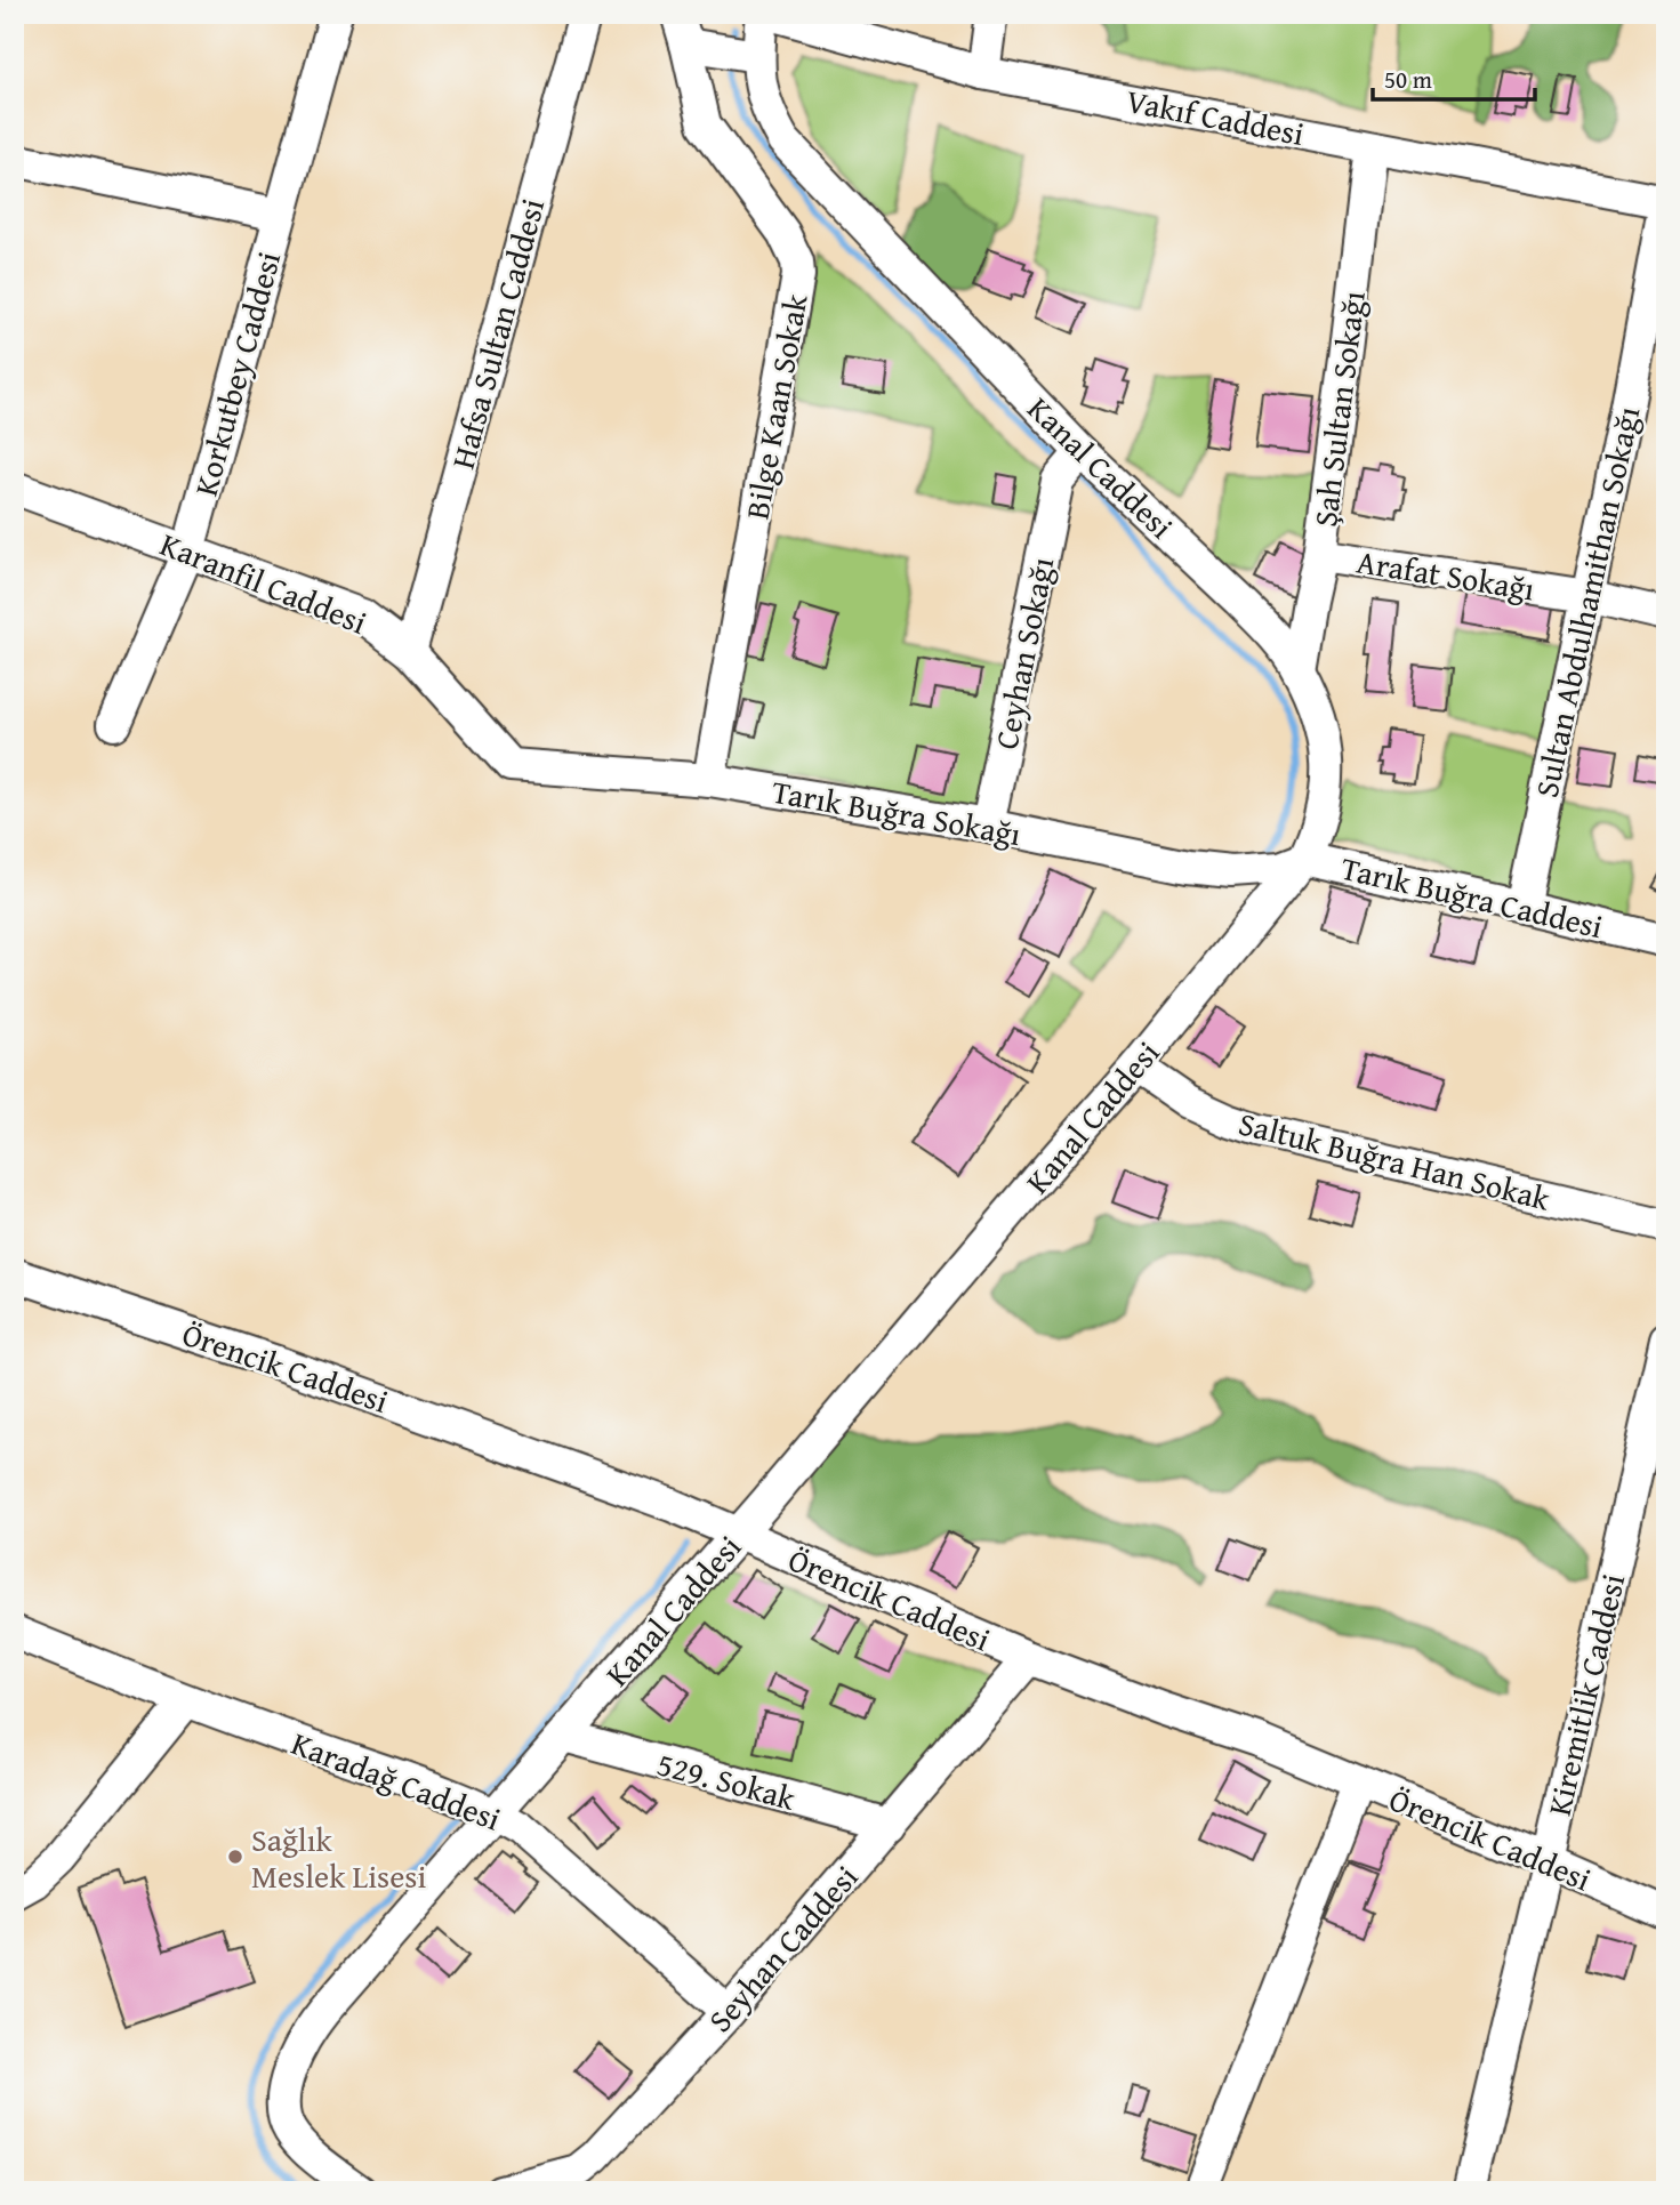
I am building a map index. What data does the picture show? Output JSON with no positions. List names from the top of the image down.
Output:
{
  "streets": {
    "street": [
      "Vakıf Caddesi",
      "Hafsa Sultan Caddesi",
      "Korkutbey Caddesi",
      "Bilge Kaan Sokak",
      "Şah Sultan Sokağı",
      "Kanal Caddesi",
      "Arafat Sokağı",
      "Karanfil Caddesi",
      "Sultan Abdulhamithan Sokağı",
      "Ceyhan Sokağı",
      "Tarık Buğra Sokağı",
      "Tarık Buğra Caddesi",
      "Saltuk Buğra Han Sokak",
      "Örencik Caddesi",
      "Kiremitlik Caddesi",
      "Karadağ Caddesi",
      "529. Sokak",
      "Seyhan Caddesi"
    ]
  },
  "crossings": [
    ["Vakıf Caddesi", "Şah Sultan Sokağı"],
    ["Vakıf Caddesi", "Sultan Abdulhamithan Sokağı"],
    ["Hafsa Sultan Caddesi", "Karanfil Caddesi"],
    ["Korkutbey Caddesi", "Karanfil Caddesi"],
    ["Bilge Kaan Sokak", "Tarık Buğra Sokağı"],
    ["Şah Sultan Sokağı", "Kanal Caddesi"],
    ["Şah Sultan Sokağı", "Arafat Sokağı"],
    ["Kanal Caddesi", "Ceyhan Sokağı"],
    ["Kanal Caddesi", "Tarık Buğra Sokağı"],
    ["Kanal Caddesi", "Tarık Buğra Caddesi"],
    ["Kanal Caddesi", "Saltuk Buğra Han Sokak"],
    ["Kanal Caddesi", "Örencik Caddesi"],
    ["Kanal Caddesi", "Karadağ Caddesi"],
    ["Kanal Caddesi", "529. Sokak"],
    ["Arafat Sokağı", "Sultan Abdulhamithan Sokağı"],
    ["Karanfil Caddesi", "Tarık Buğra Sokağı"],
    ["Sultan Abdulhamithan Sokağı", "Tarık Buğra Caddesi"],
    ["Ceyhan Sokağı", "Tarık Buğra Sokağı"],
    ["Tarık Buğra Sokağı", "Tarık Buğra Caddesi"],
    ["Örencik Caddesi", "Kiremitlik Caddesi"],
    ["Örencik Caddesi", "Seyhan Caddesi"],
    ["Karadağ Caddesi", "Seyhan Caddesi"],
    ["529. Sokak", "Seyhan Caddesi"]
  ],
  "places": ["Sağlık Meslek Lisesi"],
  "scale_bar": "50 m"
}
